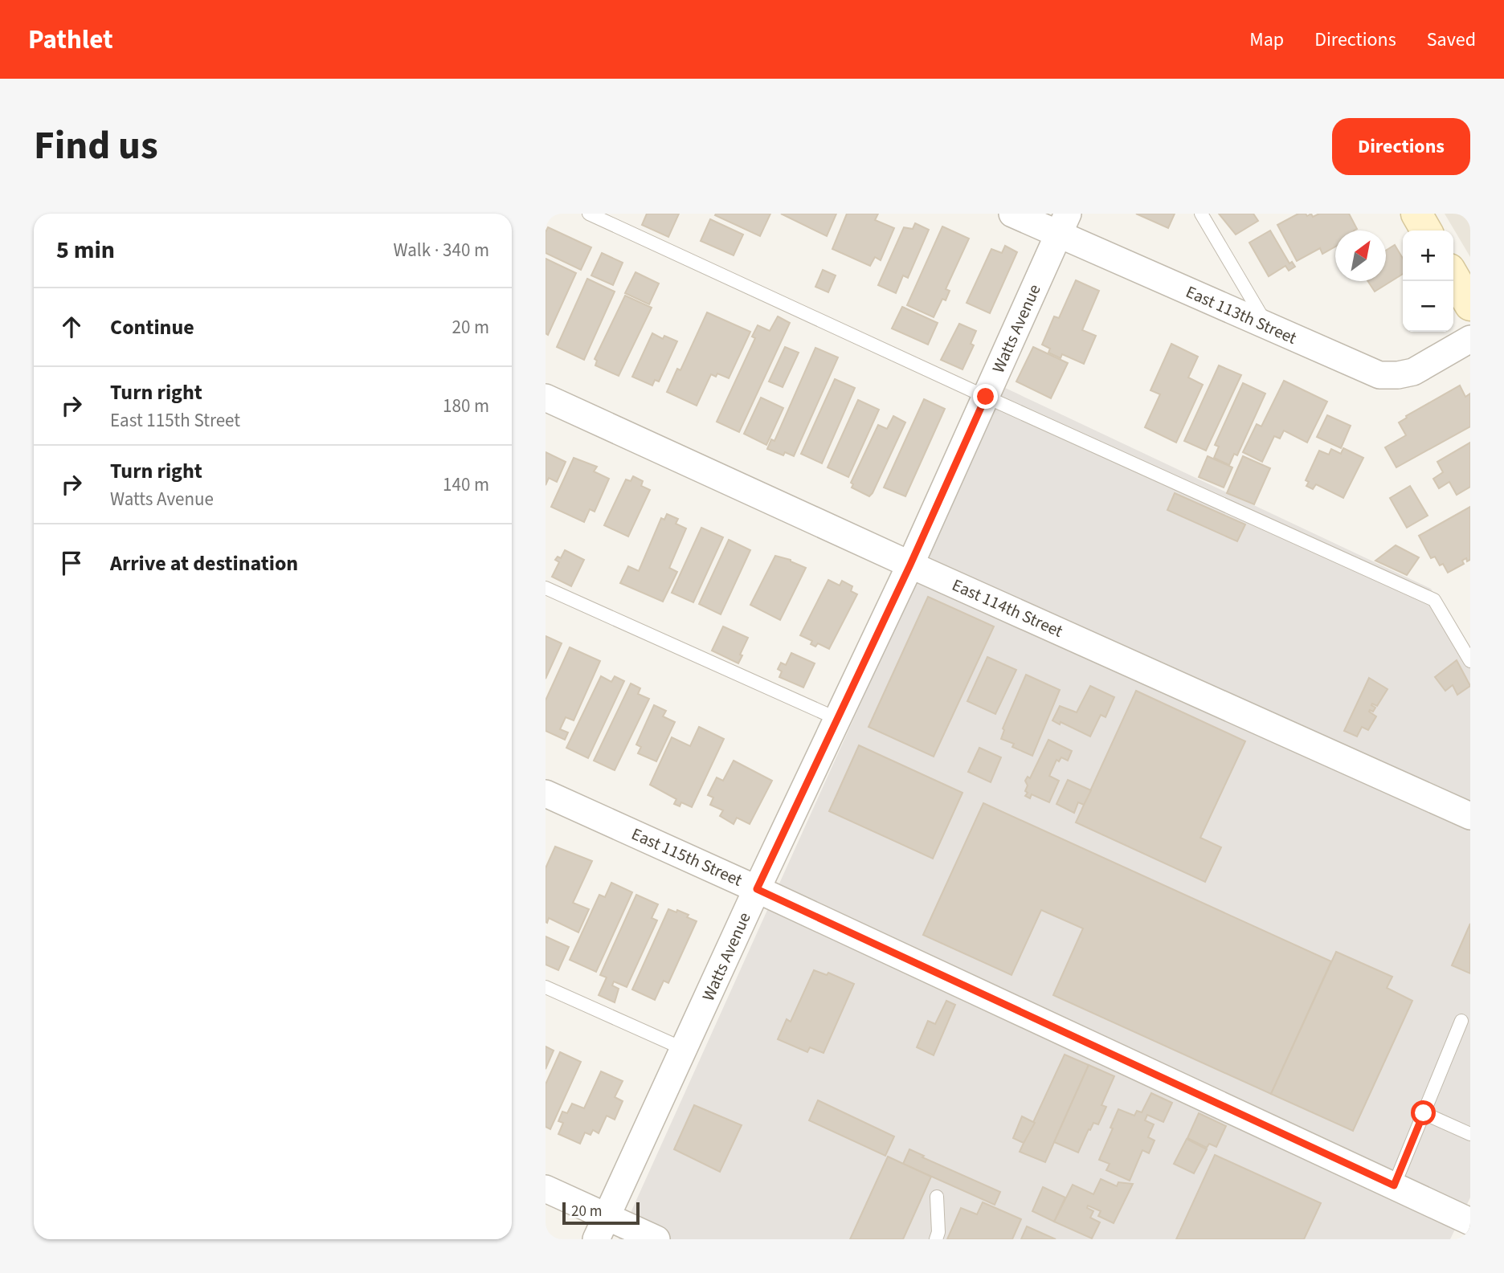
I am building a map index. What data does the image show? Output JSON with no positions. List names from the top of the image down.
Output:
{
  "streets": {
    "street": [
      "East 113th Street",
      "Watts Avenue",
      "East 114th Street",
      "East 115th Street"
    ]
  },
  "crossings": [
    ["East 113th Street", "Watts Avenue"],
    ["Watts Avenue", "East 114th Street"],
    ["Watts Avenue", "East 115th Street"]
  ],
  "scale_bar": "20 m",
  "north": "top right",
  "page": {
    "header": "Pathlet",
    "nav": ["Map", "Directions", "Saved"],
    "title": "Find us",
    "buttons": "Directions",
    "heading": ["5 min", "Walk · 340 m"],
    "map_buttons": ["+", "−"],
    "list": [
      ["Continue", "20 m"],
      ["Turn right", "East 115th Street", "180 m"],
      ["Turn right", "Watts Avenue", "140 m"],
      "Arrive at destination"
    ],
    "scale": "20 m"
  }
}
